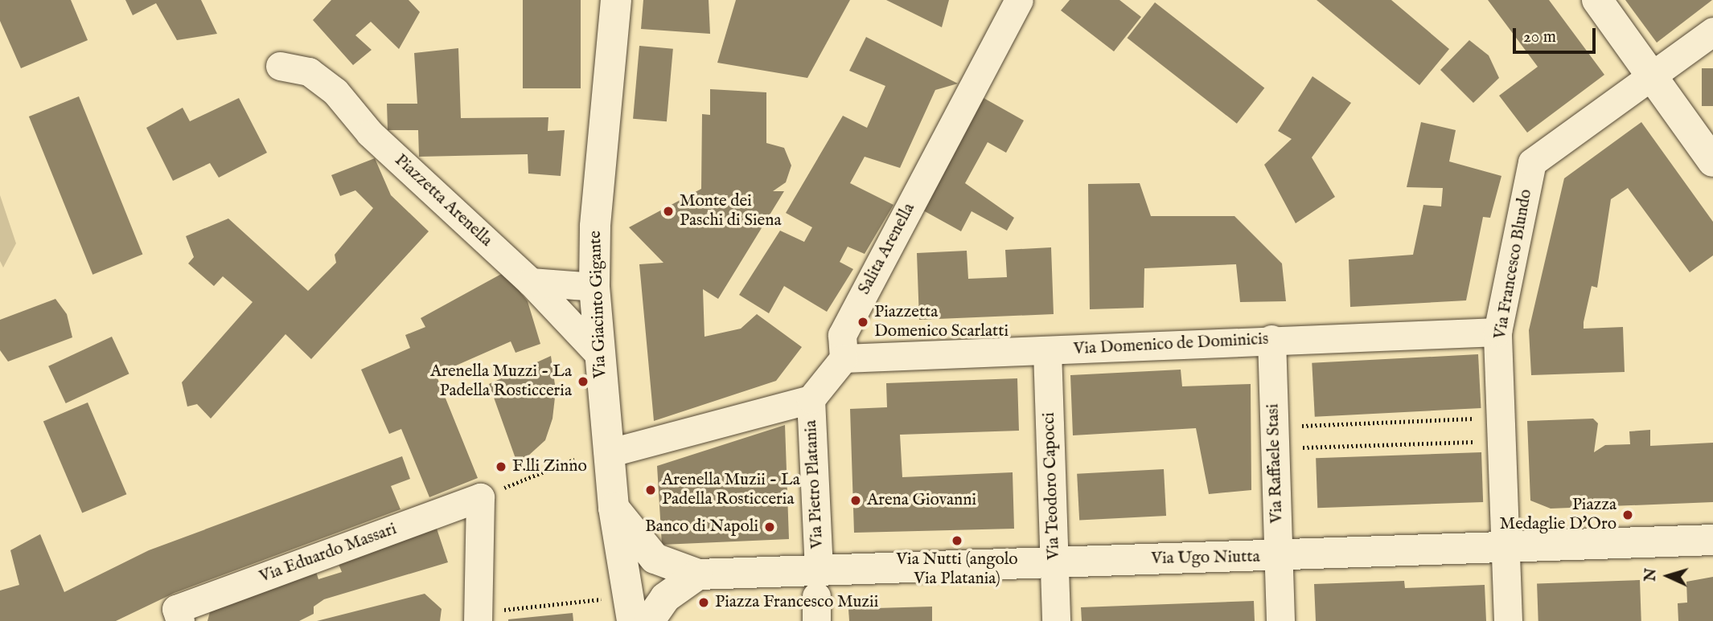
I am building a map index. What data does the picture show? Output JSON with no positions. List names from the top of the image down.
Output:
{
  "streets": {
    "main road": ["Via Giacinto Gigante", "Via Ugo Niutta"],
    "street": [
      "Piazzetta Arenella",
      "Salita Arenella",
      "Via Francesco Blundo",
      "Via Domenico de Dominicis",
      "Via Raffaele Stasi",
      "Via Pietro Platania",
      "Via Teodoro Capocci",
      "Via Eduardo Massari"
    ]
  },
  "crossings": [
    ["Piazzetta Arenella", "Via Giacinto Gigante"],
    ["Salita Arenella", "Via Domenico de Dominicis"],
    ["Via Francesco Blundo", "Via Domenico de Dominicis"],
    ["Via Francesco Blundo", "Via Ugo Niutta"],
    ["Via Domenico de Dominicis", "Via Raffaele Stasi"],
    ["Via Domenico de Dominicis", "Via Teodoro Capocci"],
    ["Via Raffaele Stasi", "Via Ugo Niutta"],
    ["Via Pietro Platania", "Via Ugo Niutta"],
    ["Via Teodoro Capocci", "Via Ugo Niutta"]
  ],
  "places": [
    "Monte dei Paschi di Siena",
    "Piazzetta Domenico Scarlatti",
    "Arenella Muzzi - La Padella Rosticceria",
    "F.lli Zinno",
    "Arenella Muzii - La Padella Rosticceria",
    "Arena Giovanni",
    "Piazza Medaglie D'Oro",
    "Banco di Napoli",
    "Via Nutti (angolo Via Platania)",
    "Piazza Francesco Muzii"
  ],
  "scale_bar": "20 m",
  "north": "left"
}
